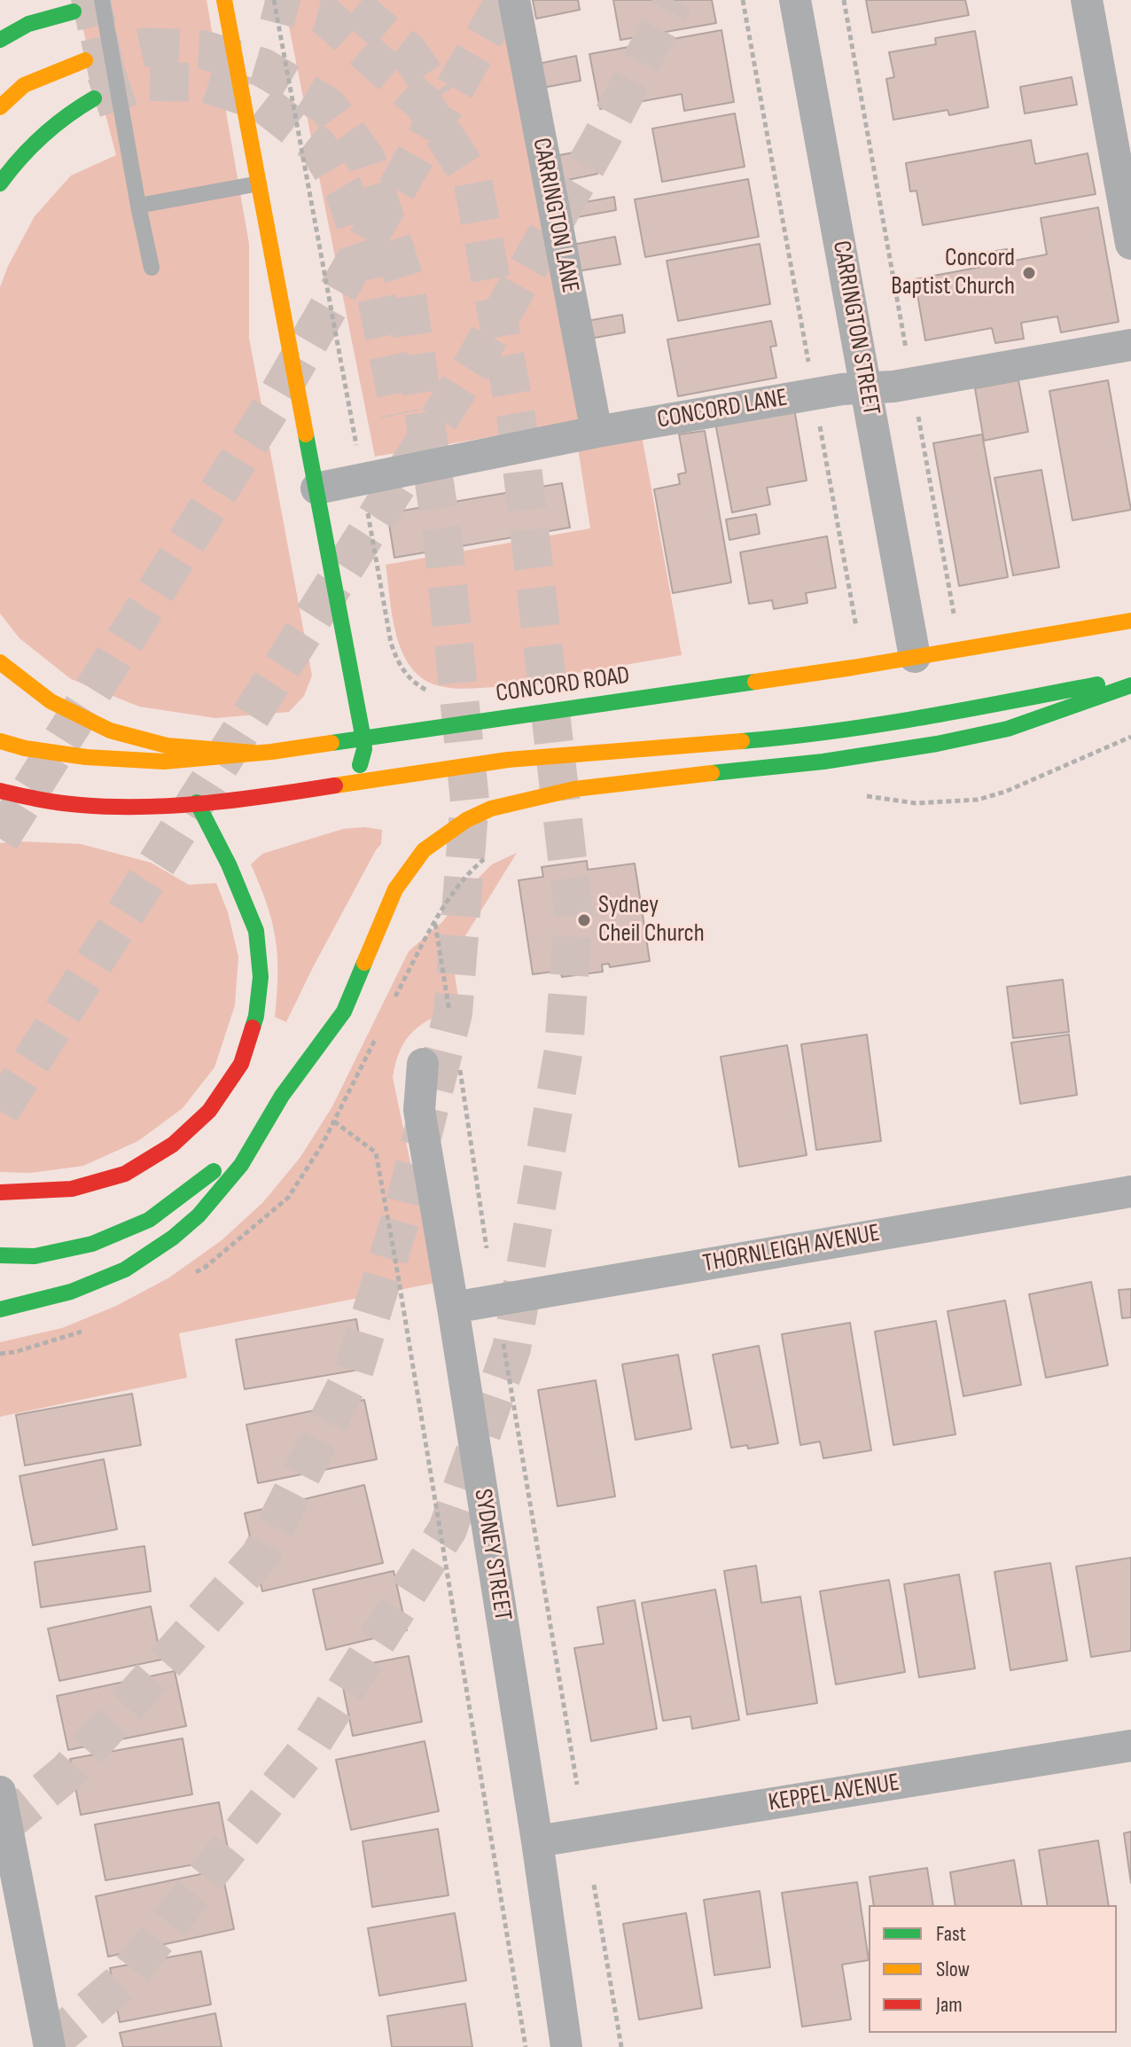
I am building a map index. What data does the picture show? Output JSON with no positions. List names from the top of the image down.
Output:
{
  "streets": {
    "main road": ["CONCORD ROAD"],
    "street": [
      "CARRINGTON LANE",
      "CARRINGTON STREET",
      "CONCORD LANE",
      "THORNLEIGH AVENUE",
      "SYDNEY STREET",
      "KEPPEL AVENUE"
    ]
  },
  "crossings": [
    ["CARRINGTON LANE", "CONCORD LANE"],
    ["CARRINGTON STREET", "CONCORD LANE"],
    ["CARRINGTON STREET", "CONCORD ROAD"],
    ["THORNLEIGH AVENUE", "SYDNEY STREET"],
    ["SYDNEY STREET", "KEPPEL AVENUE"]
  ],
  "places": ["Concord Baptist Church", "Sydney Cheil Church"],
  "legend": ["Fast", "Slow", "Jam"]
}
